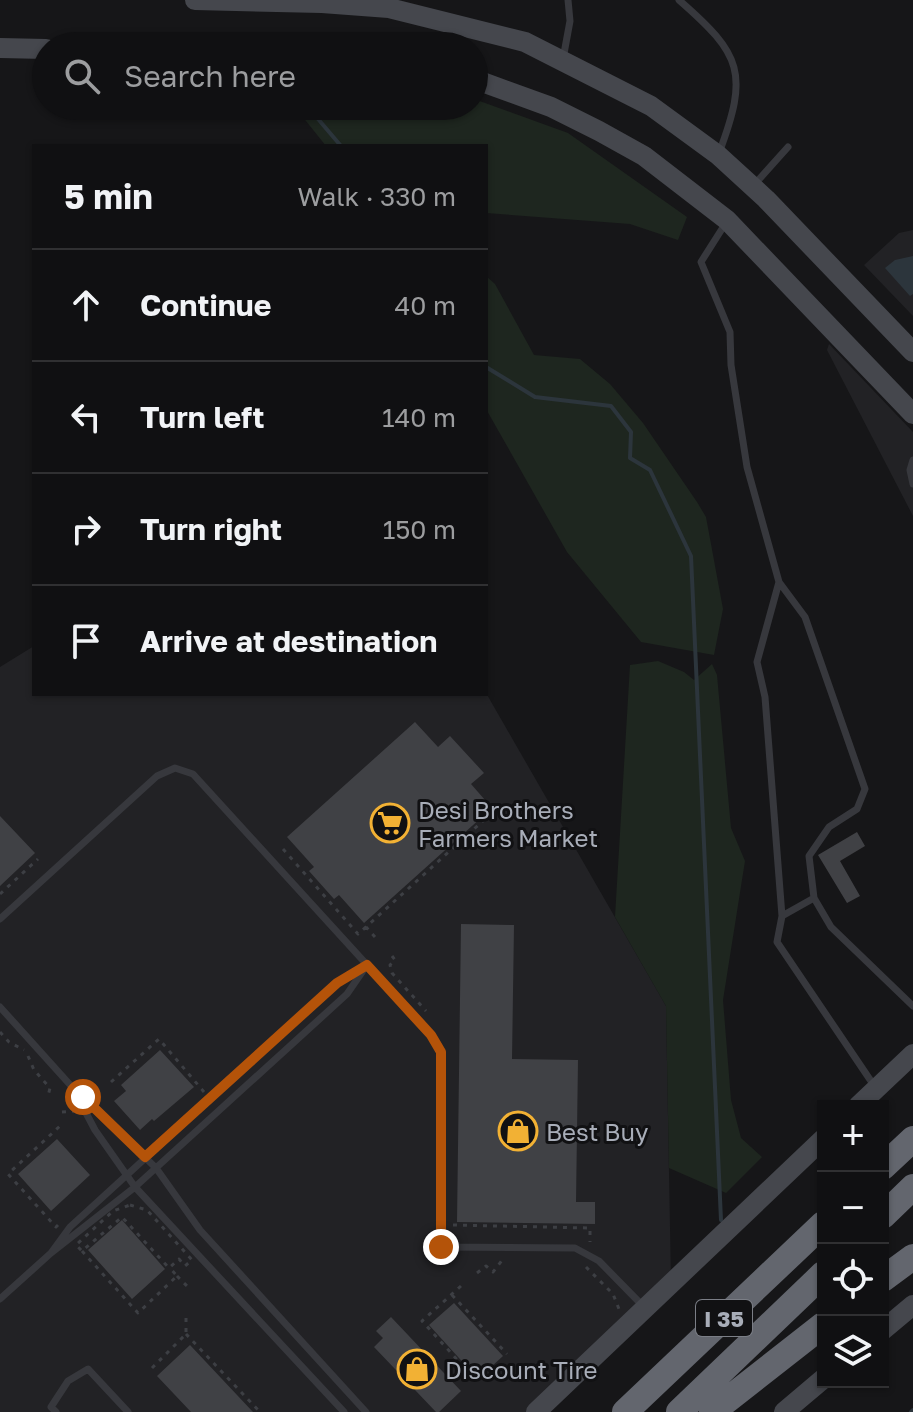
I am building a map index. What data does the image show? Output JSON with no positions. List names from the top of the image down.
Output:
{
  "streets": {
    "highway": ["I 35"]
  },
  "places": {
    "supermarket": ["Desi Brothers Farmers Market"],
    "shop": ["Best Buy", "Discount Tire"]
  },
  "page": {
    "search": "Search here",
    "heading": ["5 min", "Walk · 330 m"],
    "list": [
      ["Continue", "40 m"],
      ["Turn left", "140 m"],
      ["Turn right", "150 m"],
      "Arrive at destination"
    ],
    "map_buttons": ["+", "−"]
  }
}
